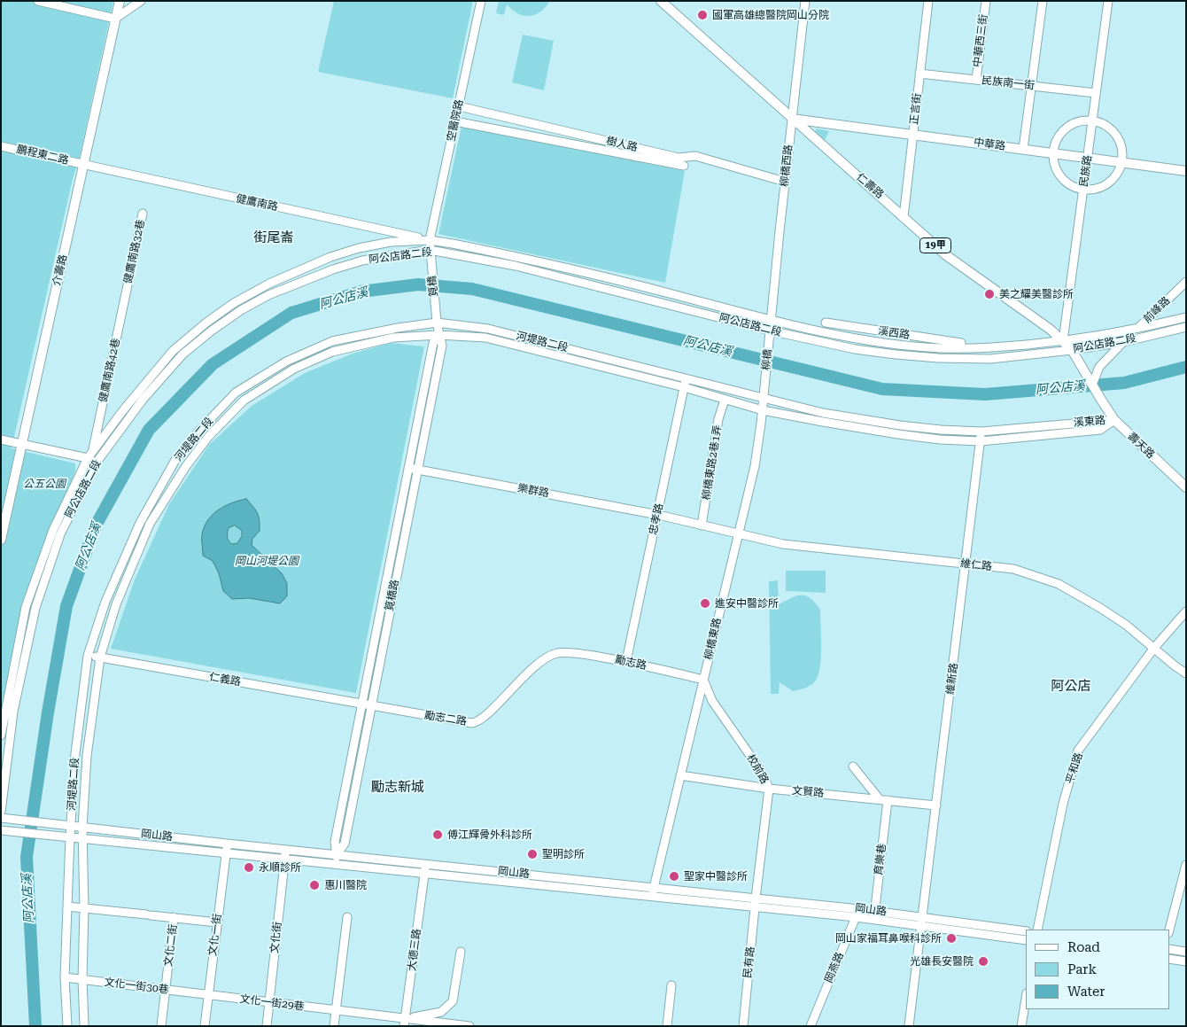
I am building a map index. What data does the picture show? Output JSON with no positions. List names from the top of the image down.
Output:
{
  "streets": {
    "main road": [
      "中華路",
      "仁壽路",
      "19甲",
      "介壽路",
      "壽天路"
    ],
    "street": [
      "中華西三街",
      "民族南一街",
      "正言街",
      "空醫院路",
      "樹人路",
      "鵬程東二路",
      "柳橋西路",
      "民族路",
      "健鷹南路",
      "健鷹南路32巷",
      "阿公店路二段",
      "筧橋",
      "前峰路",
      "溪西路",
      "河堤路二段",
      "柳橋",
      "健鷹南路42巷",
      "溪東路",
      "柳橋東路2巷1弄",
      "樂群路",
      "忠孝路",
      "維仁路",
      "筧橋路",
      "柳橋東路",
      "勵志路",
      "維新路",
      "仁義路",
      "勵志二路",
      "平和路",
      "校前路",
      "文賢路",
      "岡山路",
      "育樂巷",
      "文化一街",
      "文化街",
      "文化二街",
      "大德三路",
      "民有路",
      "岡燕路",
      "文化一街30巷",
      "文化一街29巷"
    ]
  },
  "crossings": [
    ["中華西三街", "民族南一街"],
    ["民族南一街", "正言街"],
    ["民族南一街", "民族路"],
    ["正言街", "中華路"],
    ["正言街", "仁壽路"],
    ["空醫院路", "樹人路"],
    ["空醫院路", "健鷹南路"],
    ["空醫院路", "阿公店路二段"],
    ["空醫院路", "筧橋"],
    ["樹人路", "柳橋西路"],
    ["中華路", "柳橋西路"],
    ["中華路", "民族路"],
    ["中華路", "仁壽路"],
    ["鵬程東二路", "健鷹南路"],
    ["鵬程東二路", "介壽路"],
    ["柳橋西路", "仁壽路"],
    ["柳橋西路", "阿公店路二段"],
    ["柳橋西路", "柳橋"],
    ["民族路", "仁壽路"],
    ["民族路", "阿公店路二段"],
    ["仁壽路", "阿公店路二段"],
    ["仁壽路", "前峰路"],
    ["仁壽路", "壽天路"],
    ["健鷹南路", "阿公店路二段"],
    ["健鷹南路", "介壽路"],
    ["健鷹南路32巷", "健鷹南路42巷"],
    ["阿公店路二段", "筧橋"],
    ["阿公店路二段", "前峰路"],
    ["阿公店路二段", "柳橋"],
    ["阿公店路二段", "健鷹南路42巷"],
    ["筧橋", "河堤路二段"],
    ["筧橋", "筧橋路"],
    ["前峰路", "壽天路"],
    ["河堤路二段", "溪東路"],
    ["河堤路二段", "柳橋東路2巷1弄"],
    ["河堤路二段", "忠孝路"],
    ["河堤路二段", "筧橋路"],
    ["河堤路二段", "柳橋東路"],
    ["河堤路二段", "仁義路"],
    ["河堤路二段", "岡山路"],
    ["河堤路二段", "文化一街30巷"],
    ["柳橋", "柳橋東路"],
    ["溪東路", "壽天路"],
    ["溪東路", "柳橋東路"],
    ["溪東路", "維新路"],
    ["柳橋東路2巷1弄", "樂群路"],
    ["柳橋東路2巷1弄", "維仁路"],
    ["樂群路", "忠孝路"],
    ["樂群路", "維仁路"],
    ["樂群路", "筧橋路"],
    ["忠孝路", "勵志路"],
    ["維仁路", "柳橋東路"],
    ["維仁路", "維新路"],
    ["維仁路", "平和路"],
    ["筧橋路", "仁義路"],
    ["筧橋路", "勵志二路"],
    ["筧橋路", "岡山路"],
    ["柳橋東路", "勵志路"],
    ["柳橋東路", "校前路"],
    ["柳橋東路", "文賢路"],
    ["柳橋東路", "岡山路"],
    ["勵志路", "勵志二路"],
    ["勵志路", "校前路"],
    ["維新路", "文賢路"],
    ["維新路", "岡山路"],
    ["仁義路", "勵志二路"],
    ["校前路", "文賢路"],
    ["校前路", "岡山路"],
    ["校前路", "民有路"],
    ["文賢路", "育樂巷"],
    ["岡山路", "育樂巷"],
    ["岡山路", "文化一街"],
    ["岡山路", "文化街"],
    ["岡山路", "大德三路"],
    ["岡山路", "民有路"],
    ["岡山路", "岡燕路"],
    ["文化一街", "文化一街30巷"],
    ["文化一街", "文化一街29巷"],
    ["文化街", "文化一街29巷"],
    ["文化二街", "文化一街30巷"],
    ["大德三路", "文化一街29巷"],
    ["文化一街30巷", "文化一街29巷"]
  ],
  "districts": ["街尾崙", "阿公店", "勵志新城"],
  "water": ["阿公店溪"],
  "parks": ["公五公園", "岡山河堤公園"],
  "places": [
    "國軍高雄總醫院岡山分院",
    "美之耀美醫診所",
    "進安中醫診所",
    "傅江輝骨外科診所",
    "聖明診所",
    "永順診所",
    "聖家中醫診所",
    "惠川醫院",
    "岡山家福耳鼻喉科診所",
    "光雄長安醫院"
  ],
  "legend": ["Road", "Park", "Water"]
}
